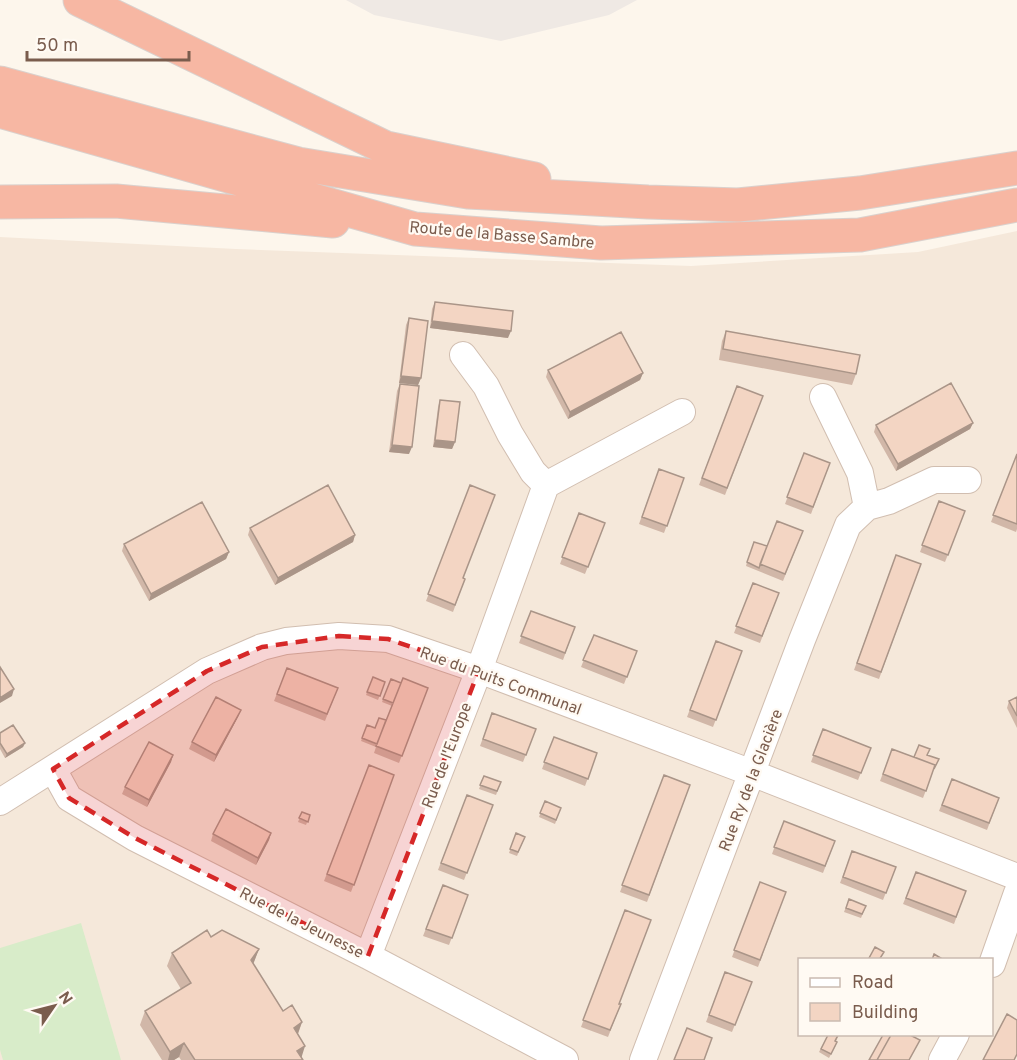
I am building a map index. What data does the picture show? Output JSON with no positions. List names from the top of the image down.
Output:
{
  "streets": {
    "highway": ["Route de la Basse Sambre"],
    "street": [
      "Rue du Puits Communal",
      "Rue de l'Europe",
      "Rue Ry de la Glacière",
      "Rue de la Jeunesse"
    ]
  },
  "crossings": [
    ["Rue du Puits Communal", "Rue de l'Europe"],
    ["Rue du Puits Communal", "Rue Ry de la Glacière"],
    ["Rue du Puits Communal", "Rue de la Jeunesse"],
    ["Rue de l'Europe", "Rue de la Jeunesse"]
  ],
  "legend": ["Road", "Building"],
  "scale_bar": "50 m",
  "north": "top right"
}
